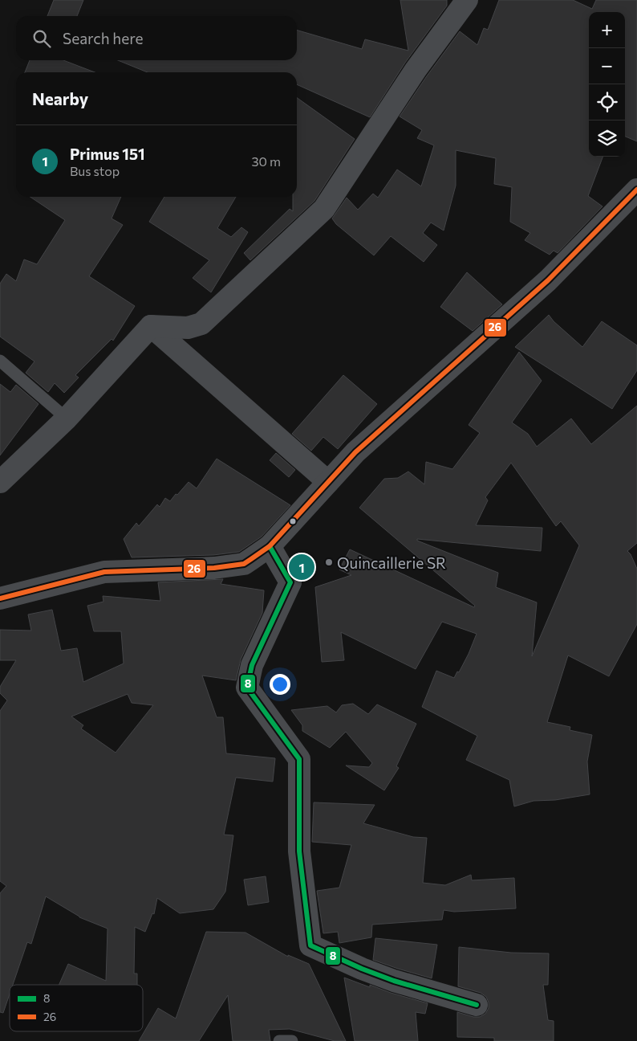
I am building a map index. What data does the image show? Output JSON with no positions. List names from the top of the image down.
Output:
{
  "places": ["Quincaillerie SR"],
  "lines": ["transit line 26", "transit line 8"],
  "legend": ["8", "26"],
  "page": {
    "map_buttons": ["+", "−"],
    "search": "Search here",
    "heading": "Nearby",
    "list": [
      {
        "mark": "1",
        "name": "Primus 151",
        "note": "Bus stop",
        "value": "30 m"
      }
    ],
    "pins": "1"
  }
}
